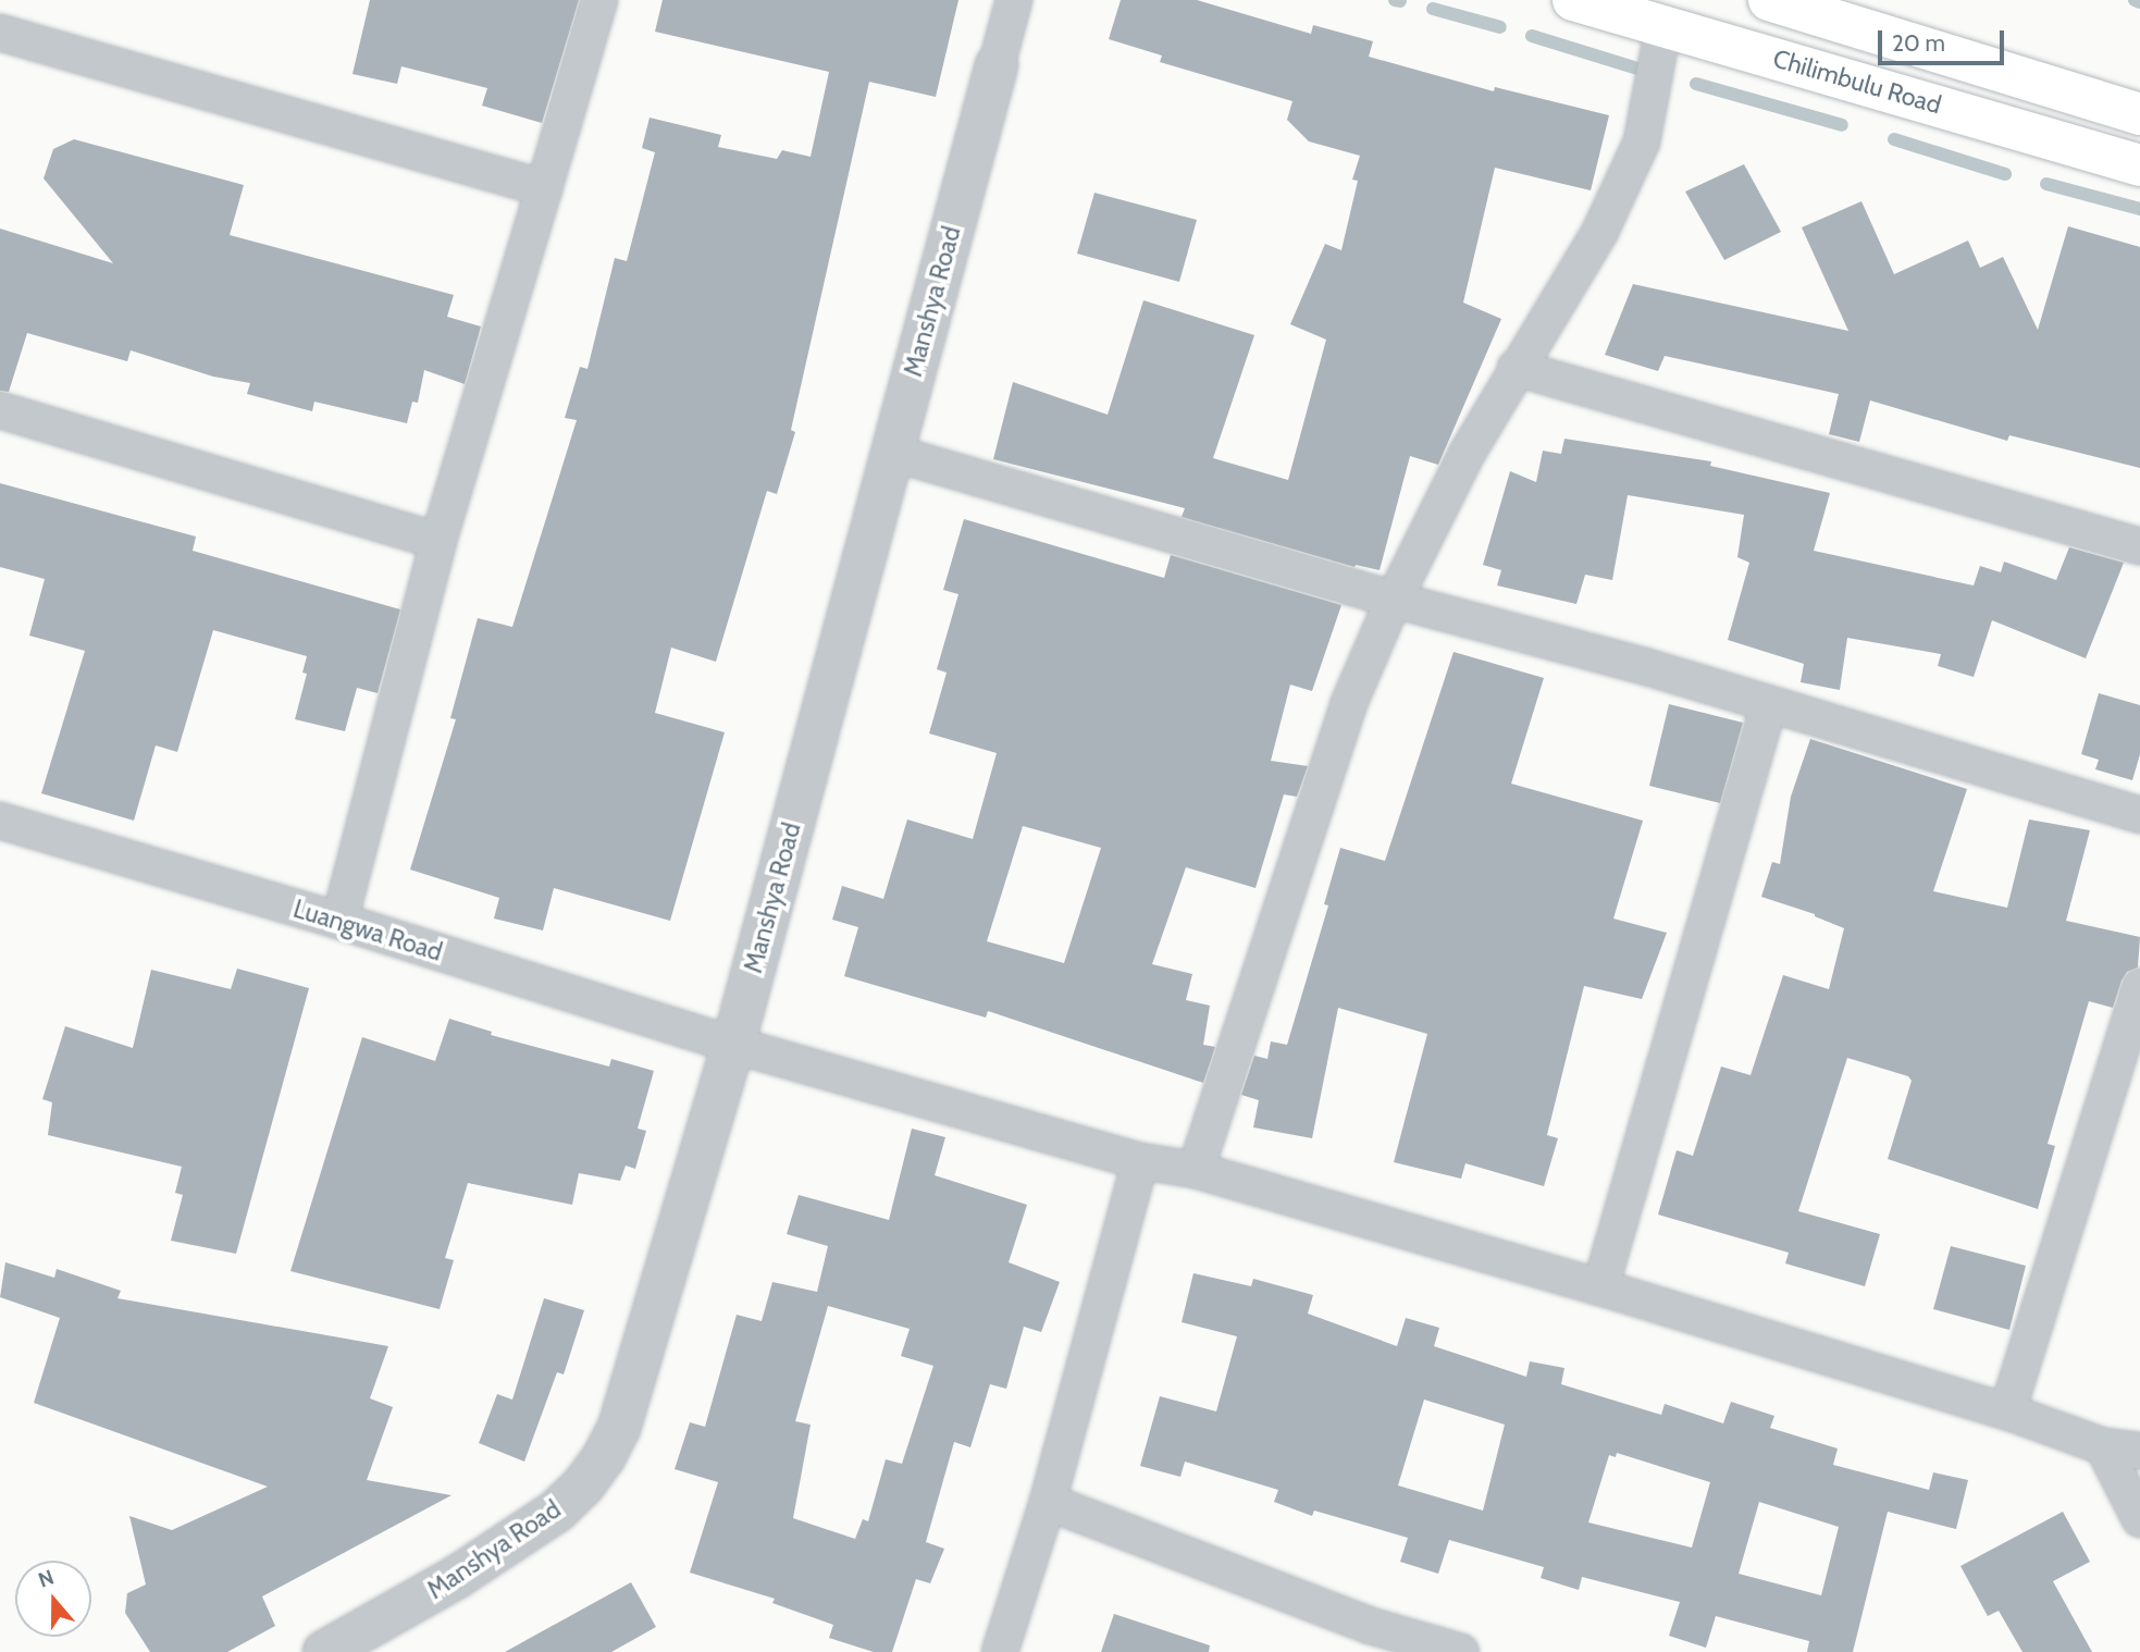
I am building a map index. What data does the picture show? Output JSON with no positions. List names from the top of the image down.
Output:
{
  "streets": {
    "main road": ["Chilimbulu Road"],
    "street": ["Manshya Road", "Luangwa Road"]
  },
  "crossings": [
    ["Manshya Road", "Luangwa Road"]
  ],
  "scale_bar": "20 m",
  "north": "top"
}
